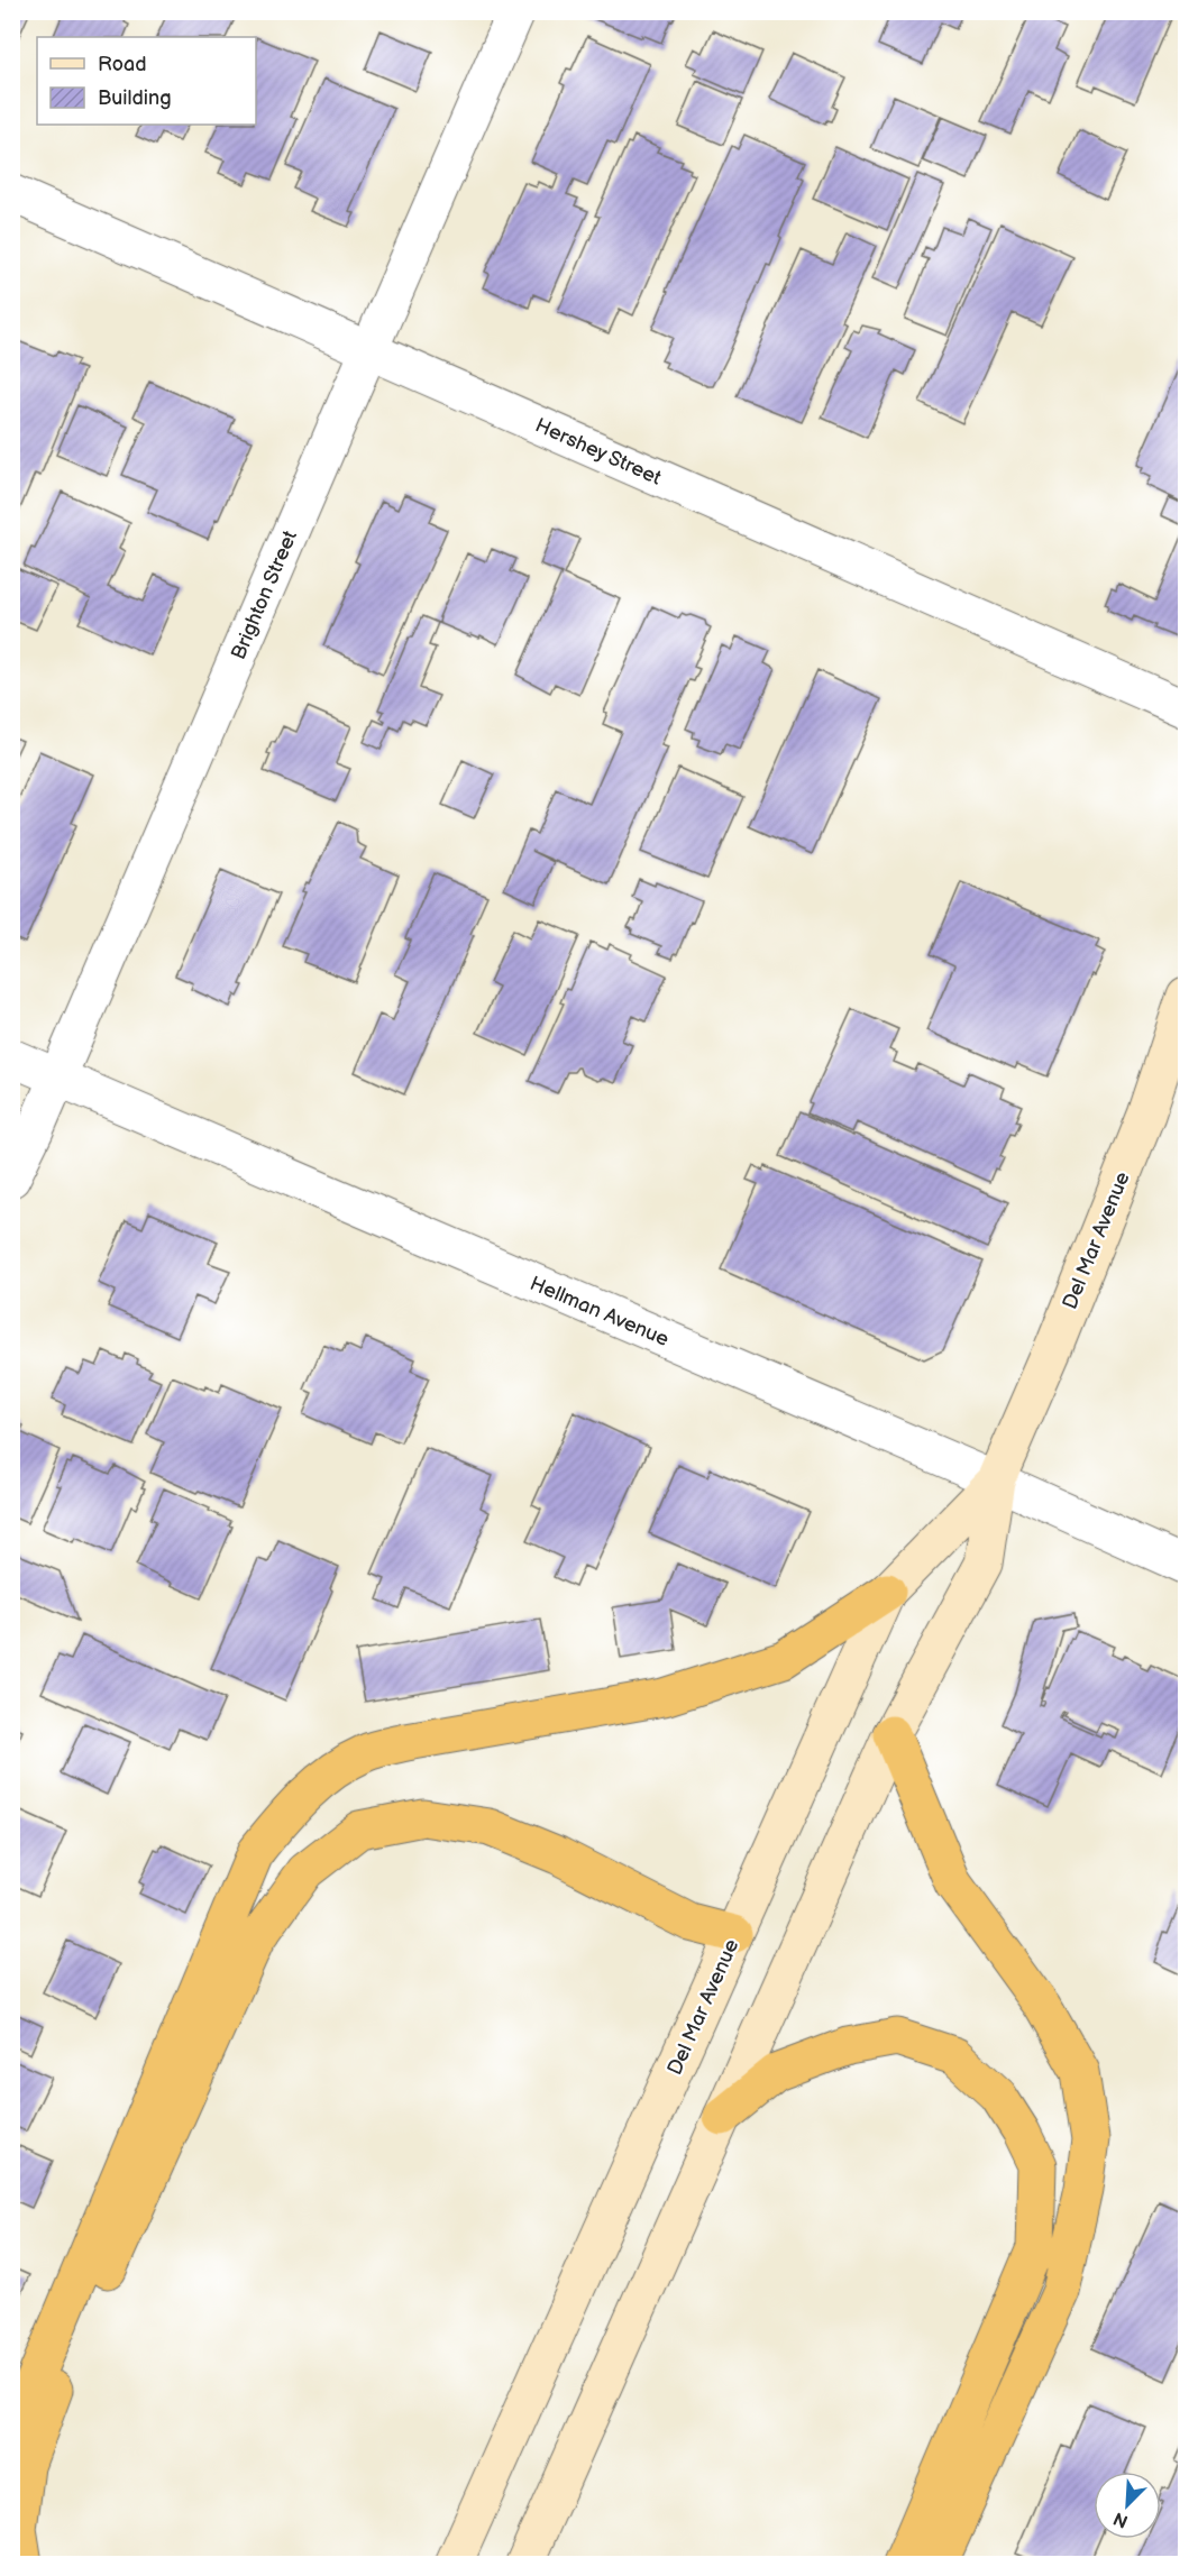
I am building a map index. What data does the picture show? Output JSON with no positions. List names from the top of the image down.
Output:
{
  "streets": {
    "main road": ["Del Mar Avenue"],
    "street": ["Hershey Street", "Brighton Street", "Hellman Avenue"]
  },
  "crossings": [
    ["Hershey Street", "Brighton Street"],
    ["Brighton Street", "Hellman Avenue"],
    ["Del Mar Avenue", "Hellman Avenue"]
  ],
  "legend": ["Road", "Building"],
  "north": "bottom left"
}
